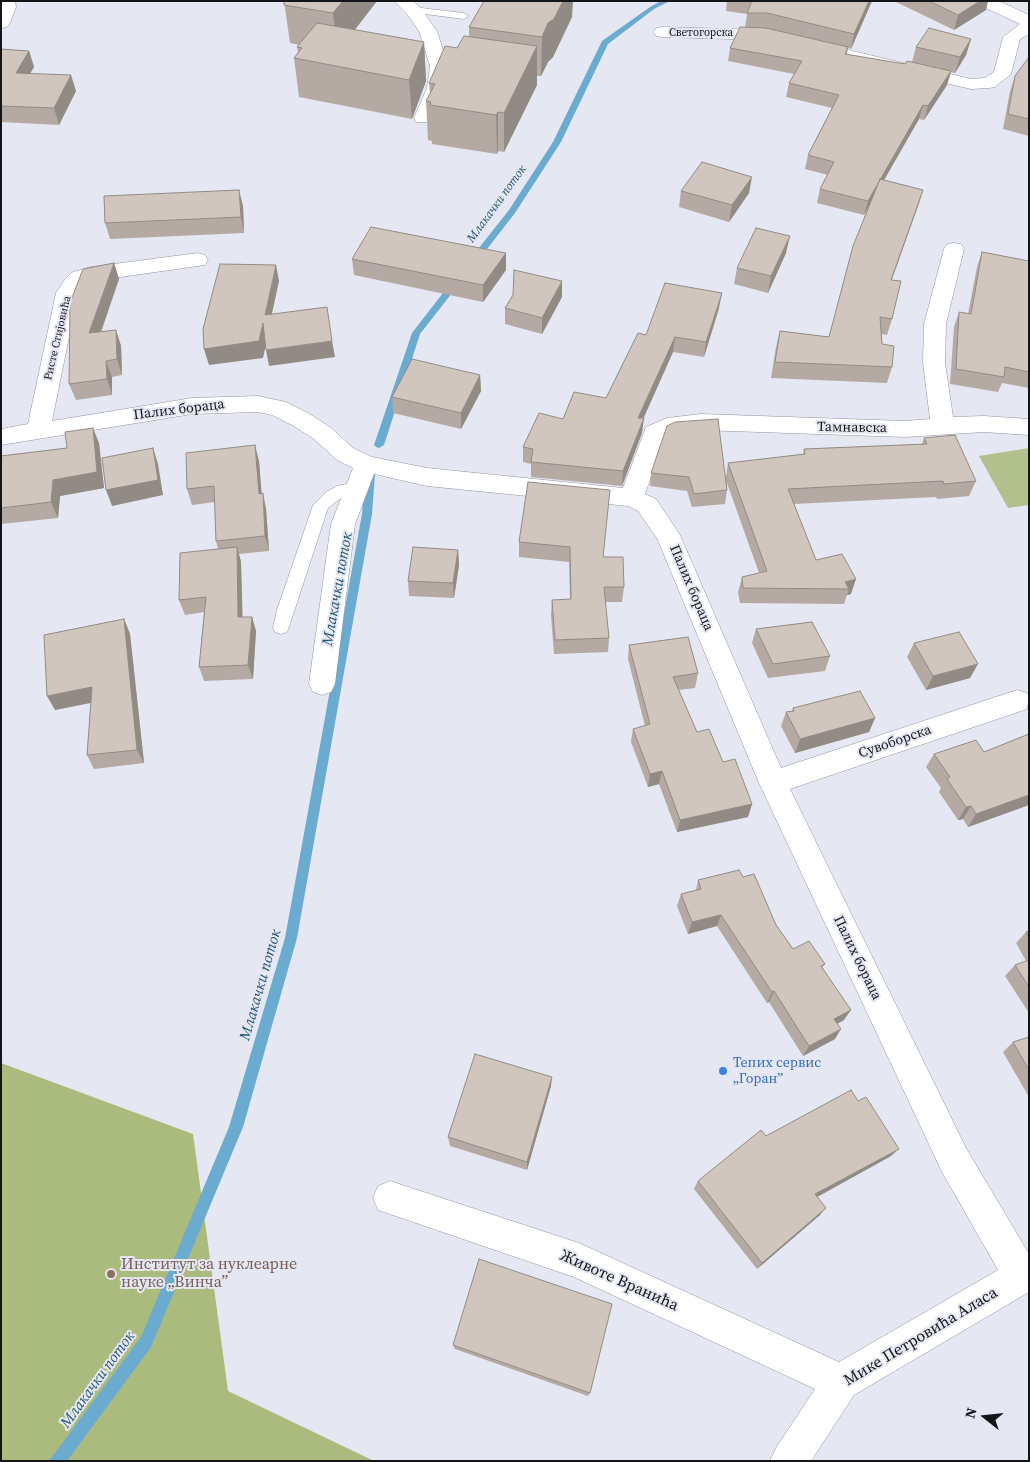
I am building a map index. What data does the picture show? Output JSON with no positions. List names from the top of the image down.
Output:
{
  "streets": {
    "street": [
      "Светогорска",
      "Ристе Стијовића",
      "Палих бораца",
      "Тамнавска",
      "Сувоборска",
      "Животе Вранића",
      "Мике Петровића Аласа"
    ]
  },
  "crossings": [
    ["Ристе Стијовића", "Палих бораца"],
    ["Палих бораца", "Тамнавска"],
    ["Палих бораца", "Сувоборска"],
    ["Палих бораца", "Мике Петровића Аласа"],
    ["Животе Вранића", "Мике Петровића Аласа"]
  ],
  "water": ["Млакачки поток"],
  "places": ["Тепих сервис „Горан”", "Институт за нуклеарне науке „Винча”"],
  "north": "left"
}
